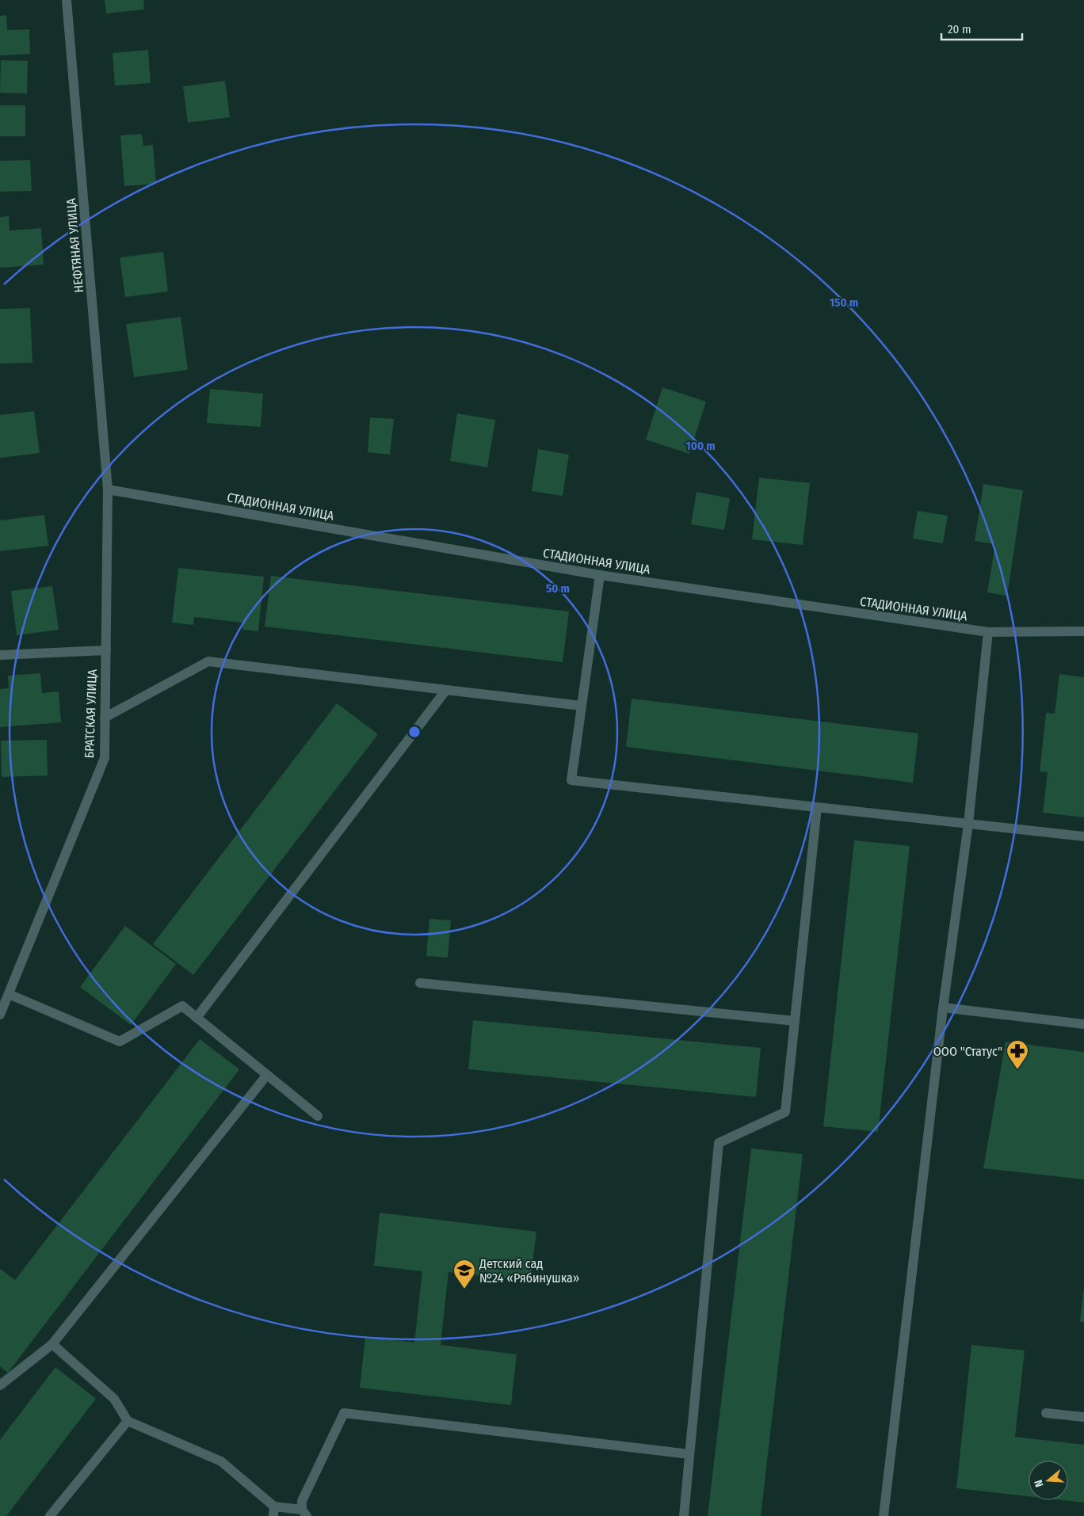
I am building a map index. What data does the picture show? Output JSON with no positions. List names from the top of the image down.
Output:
{
  "streets": {
    "street": ["НЕФТЯНАЯ УЛИЦА", "СТАДИОННАЯ УЛИЦА", "БРАТСКАЯ УЛИЦА"]
  },
  "crossings": [
    ["НЕФТЯНАЯ УЛИЦА", "СТАДИОННАЯ УЛИЦА"],
    ["НЕФТЯНАЯ УЛИЦА", "БРАТСКАЯ УЛИЦА"],
    ["СТАДИОННАЯ УЛИЦА", "БРАТСКАЯ УЛИЦА"]
  ],
  "places": {
    "pharmacy": ["ООО \"Статус\""],
    "school or university": ["Детский сад №24 «Рябинушка»"]
  },
  "scale_bar": "20 m",
  "north": "left",
  "rings": ["150 m", "100 m", "50 m"]
}
